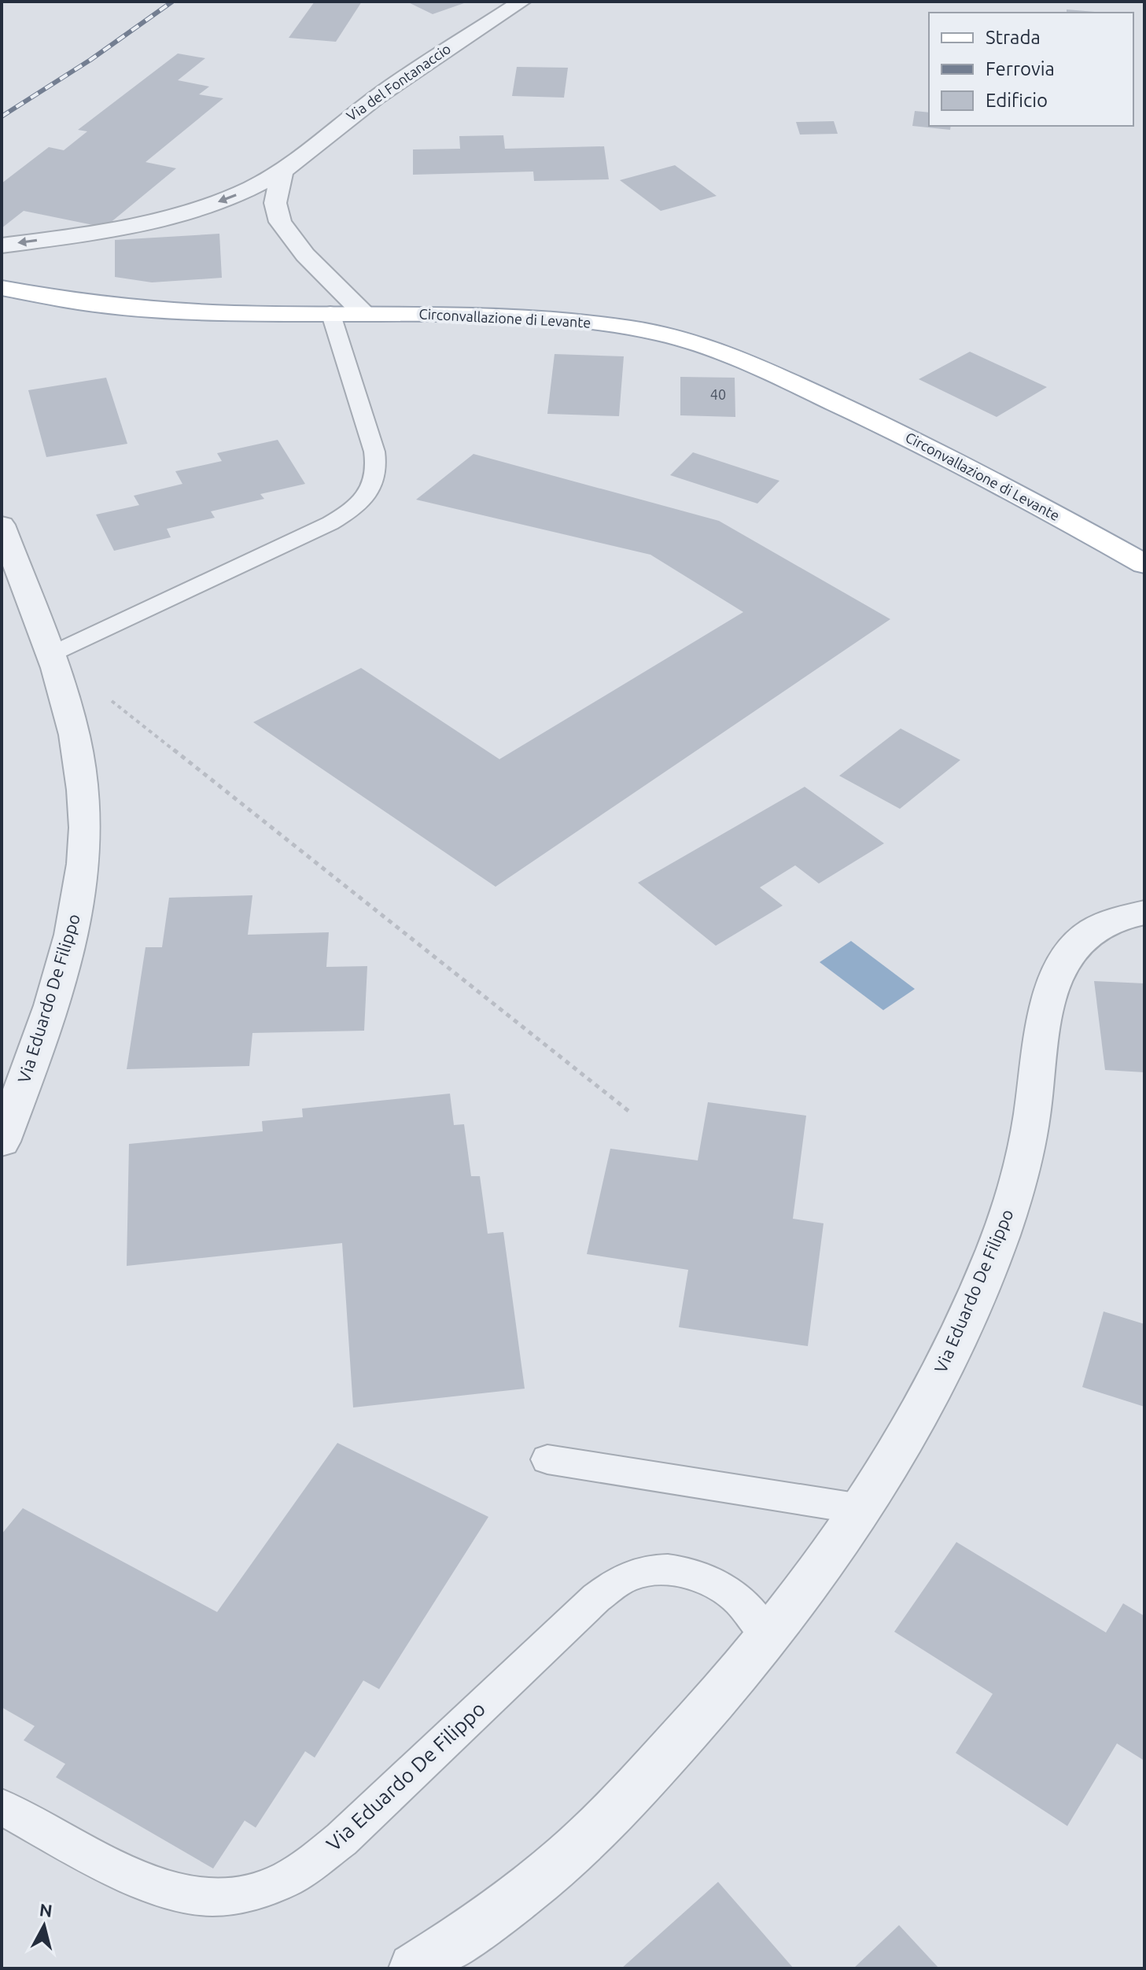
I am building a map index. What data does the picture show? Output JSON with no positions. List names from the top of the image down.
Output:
{
  "streets": {
    "main road": ["Circonvallazione di Levante"],
    "street": ["Via del Fontanaccio", "Via Eduardo De Filippo"]
  },
  "one_way": ["Via del Fontanaccio"],
  "house_numbers": ["40"],
  "legend": ["Strada", "Ferrovia", "Edificio"],
  "north": "top"
}
